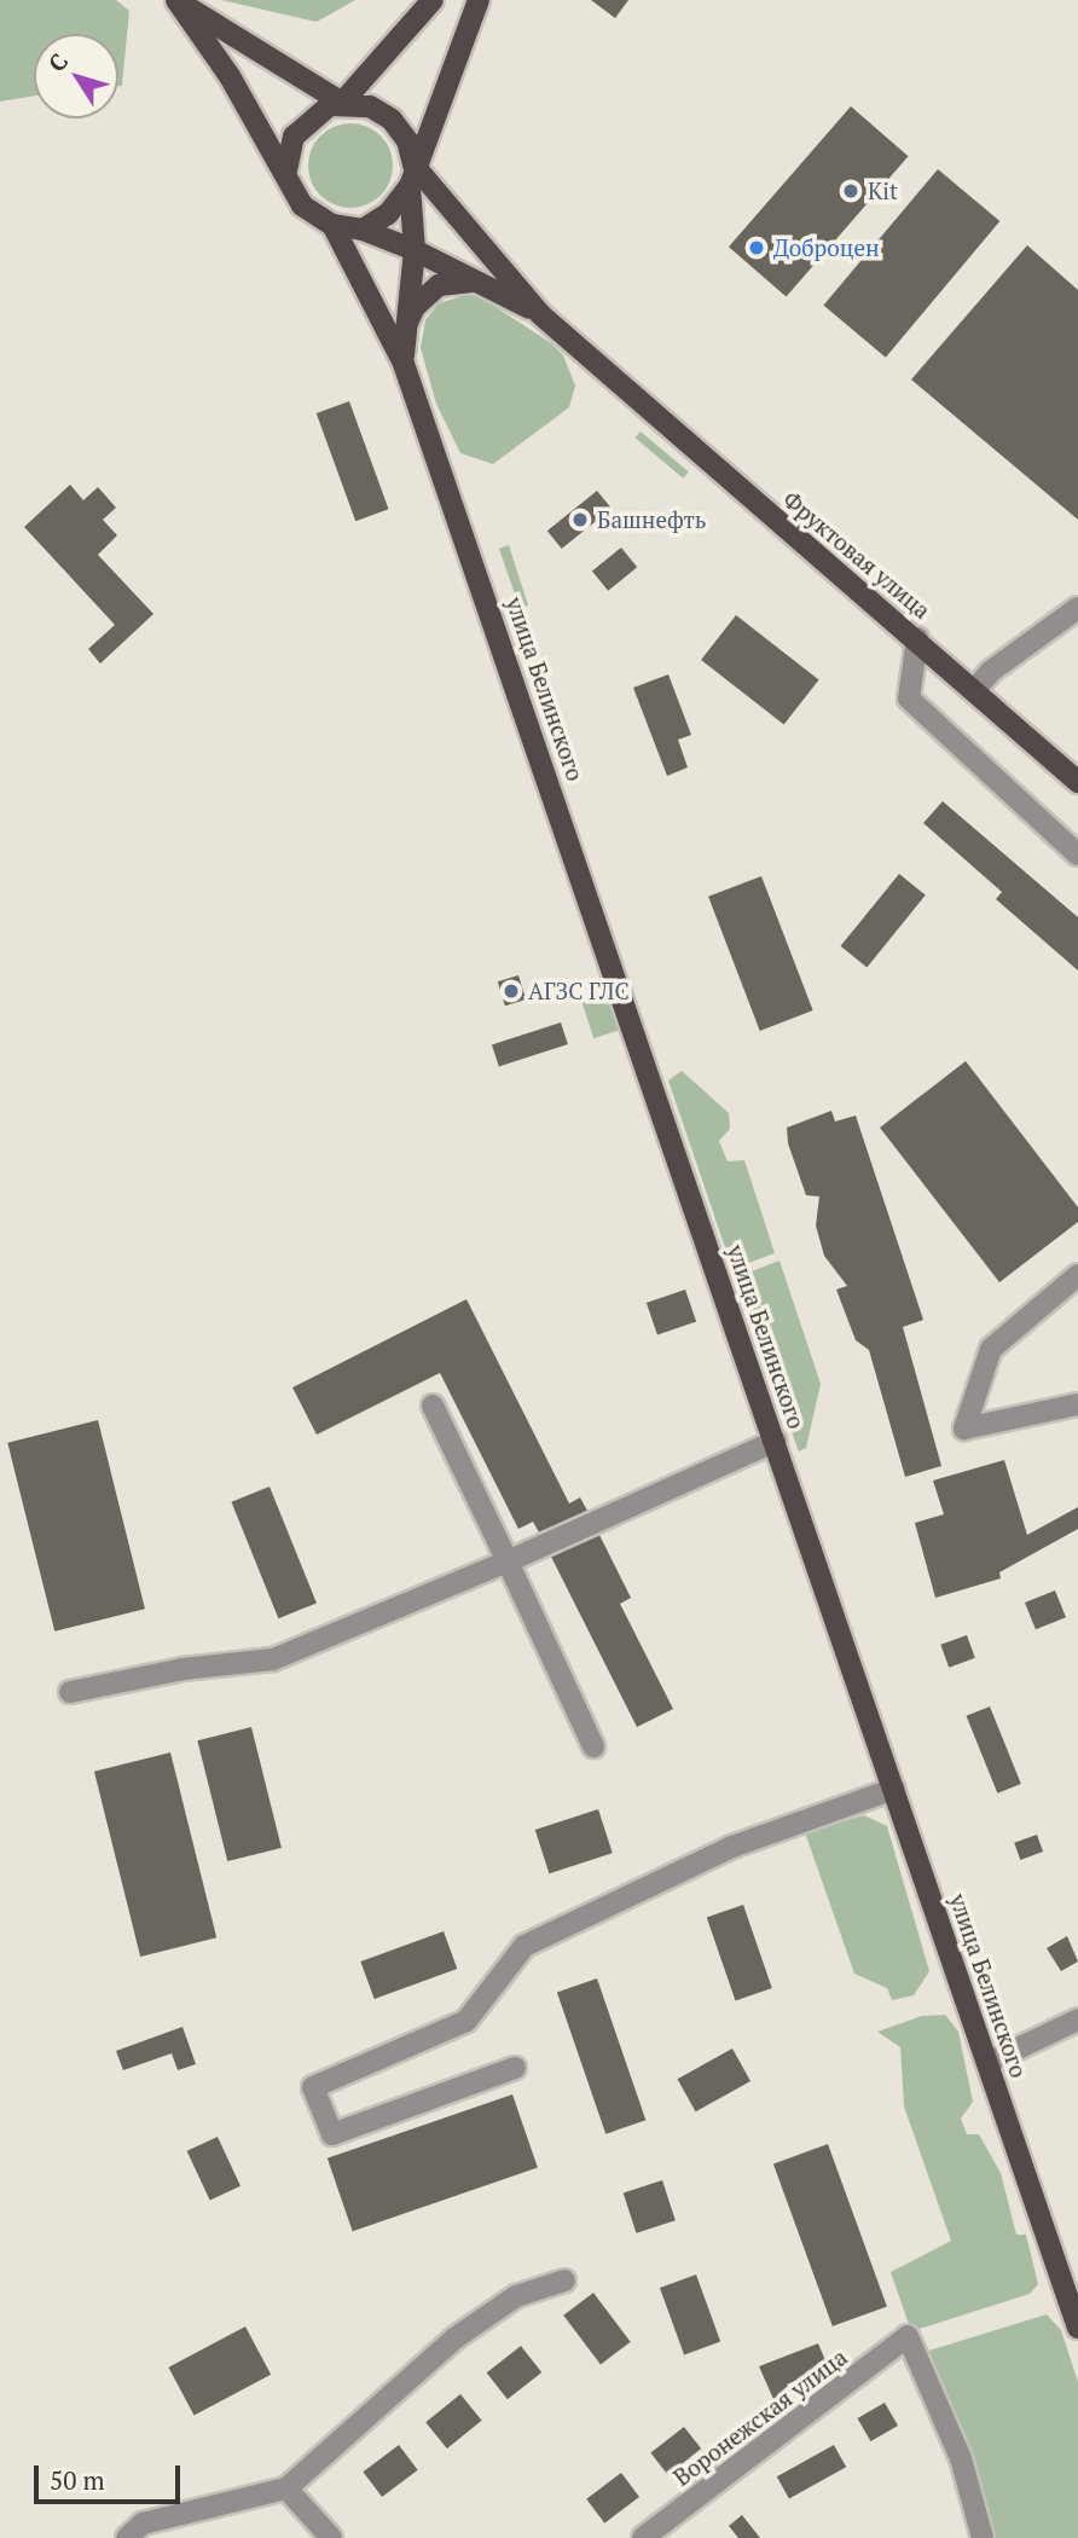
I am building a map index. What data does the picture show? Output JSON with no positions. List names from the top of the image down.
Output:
{
  "streets": {
    "main road": ["Фруктовая улица", "улица Белинского"],
    "street": ["Воронежская улица"]
  },
  "places": [
    "Kit",
    "Доброцен",
    "Башнефть",
    "АГЗС ГЛС"
  ],
  "scale_bar": "50 m",
  "north": "top left"
}
